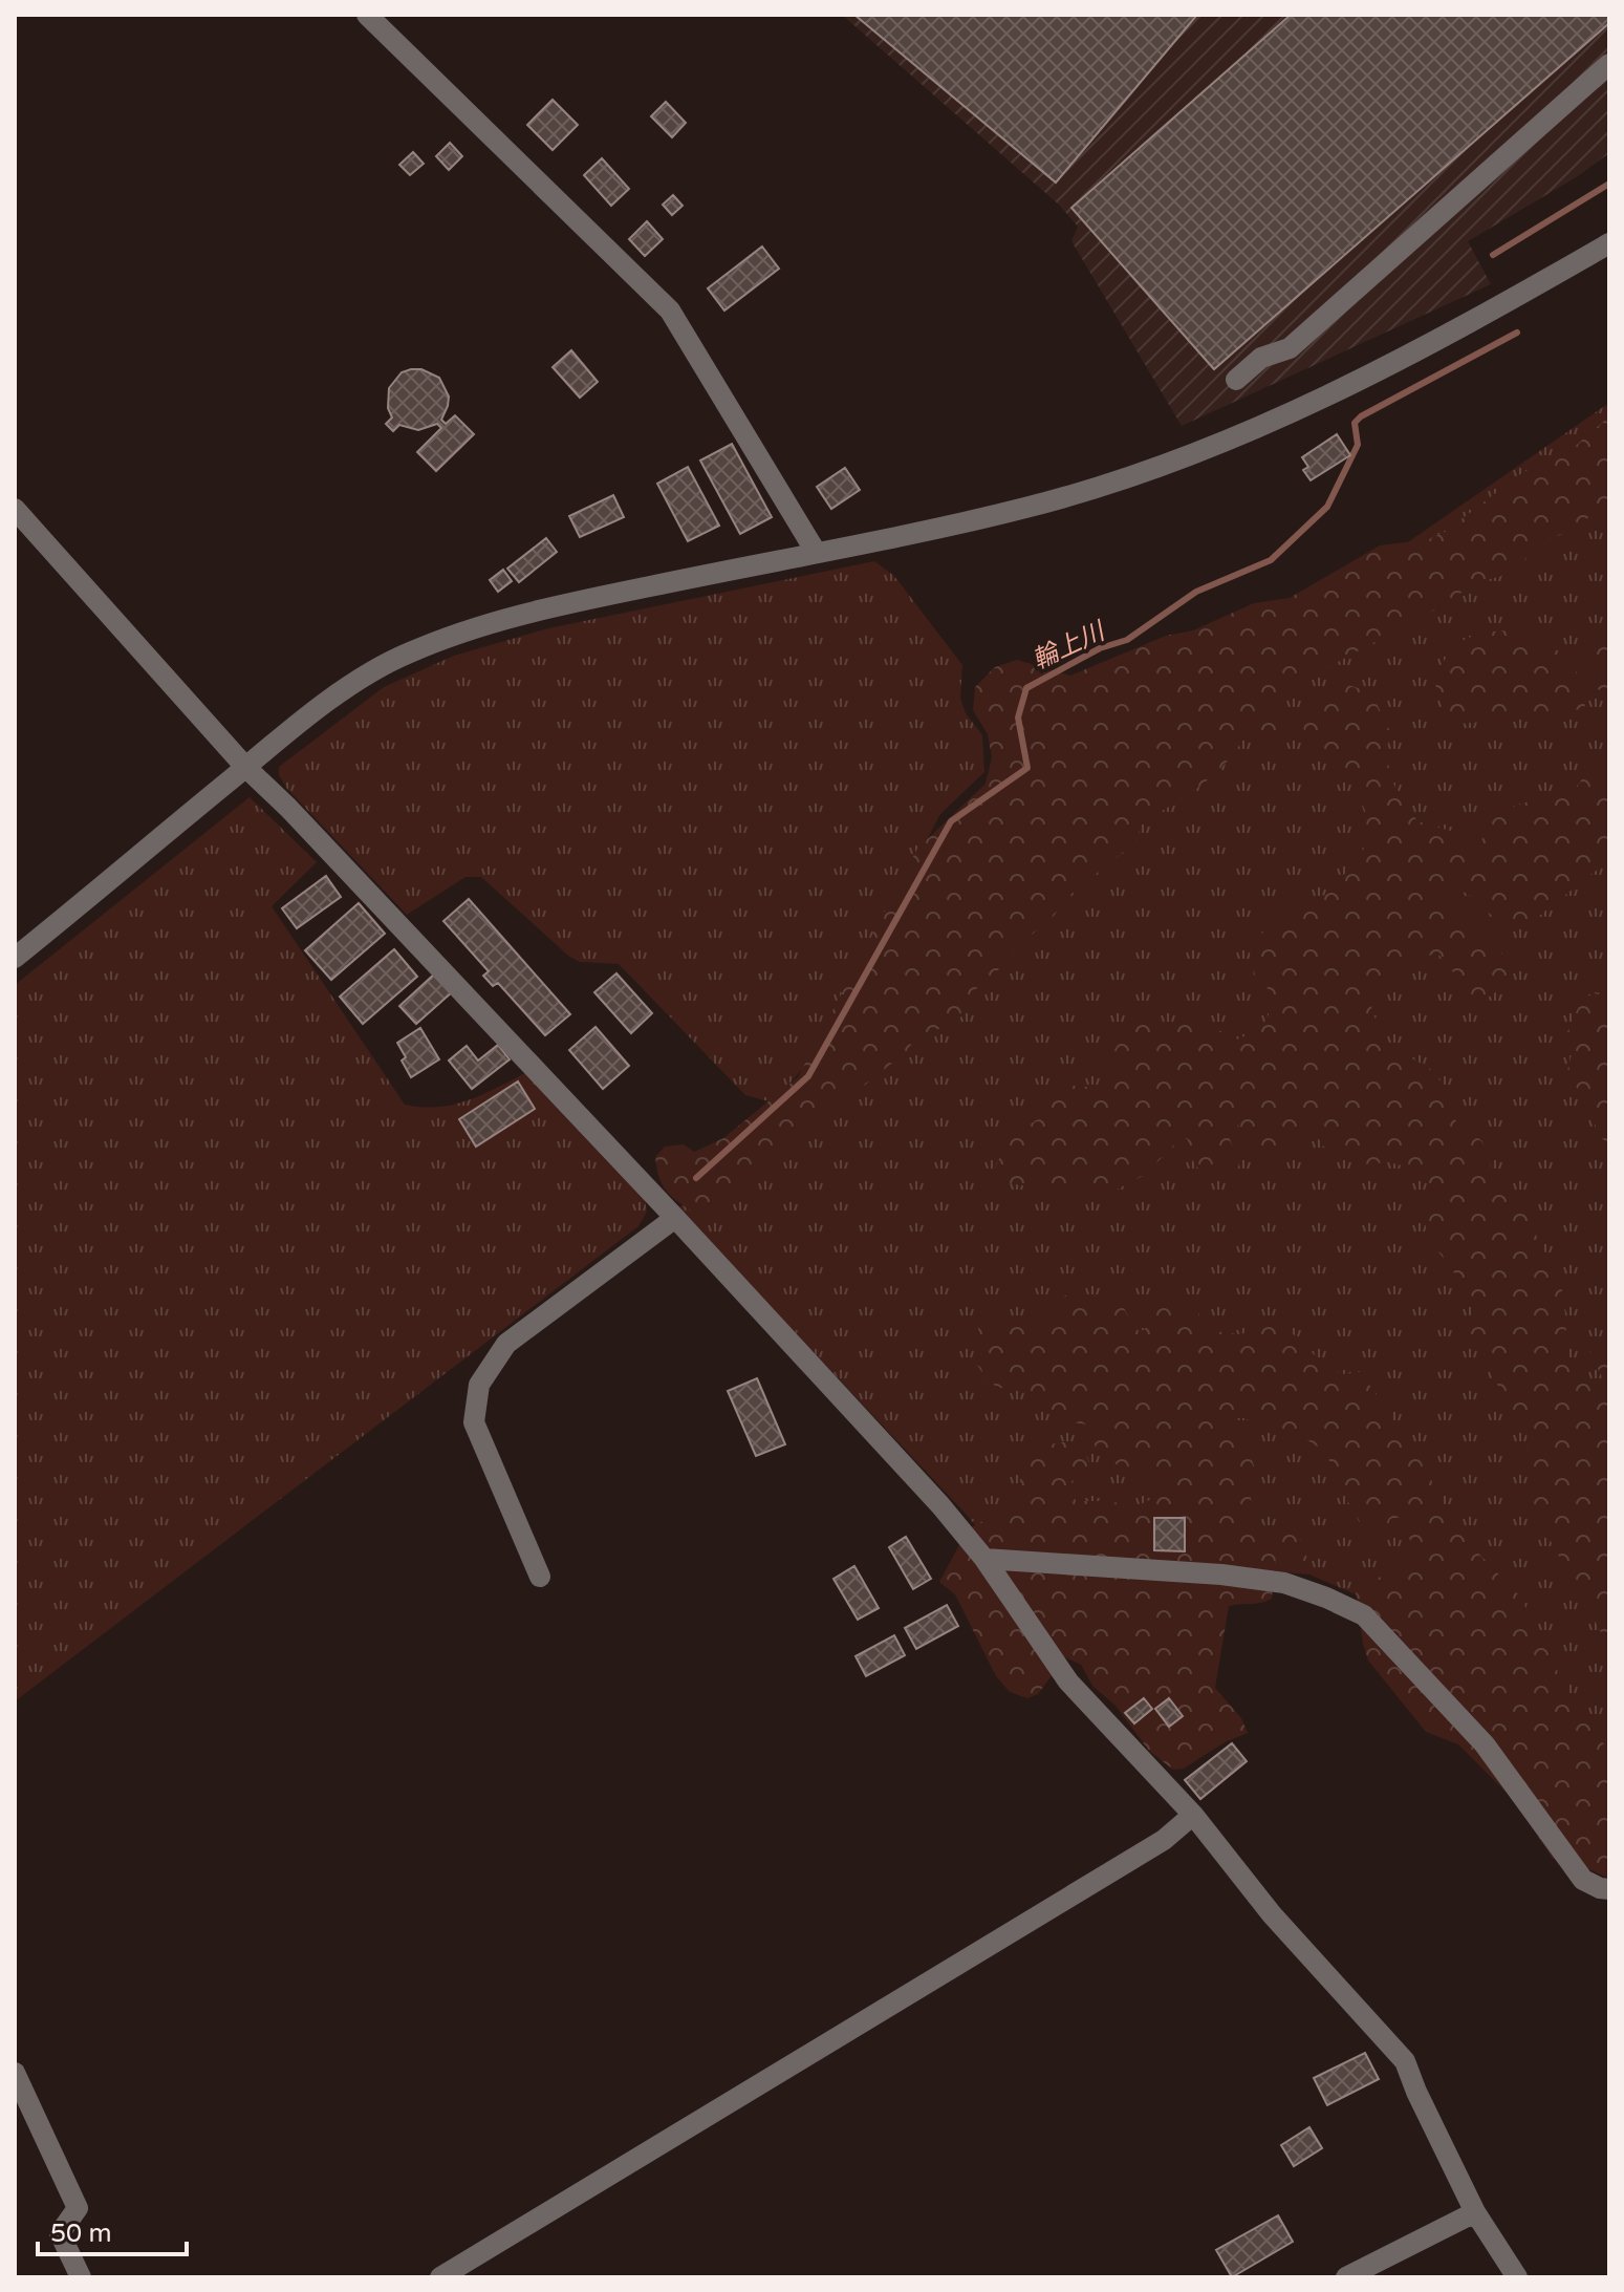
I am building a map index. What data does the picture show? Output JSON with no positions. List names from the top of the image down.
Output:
{
  "water": ["輪上川"],
  "scale_bar": "50 m"
}
